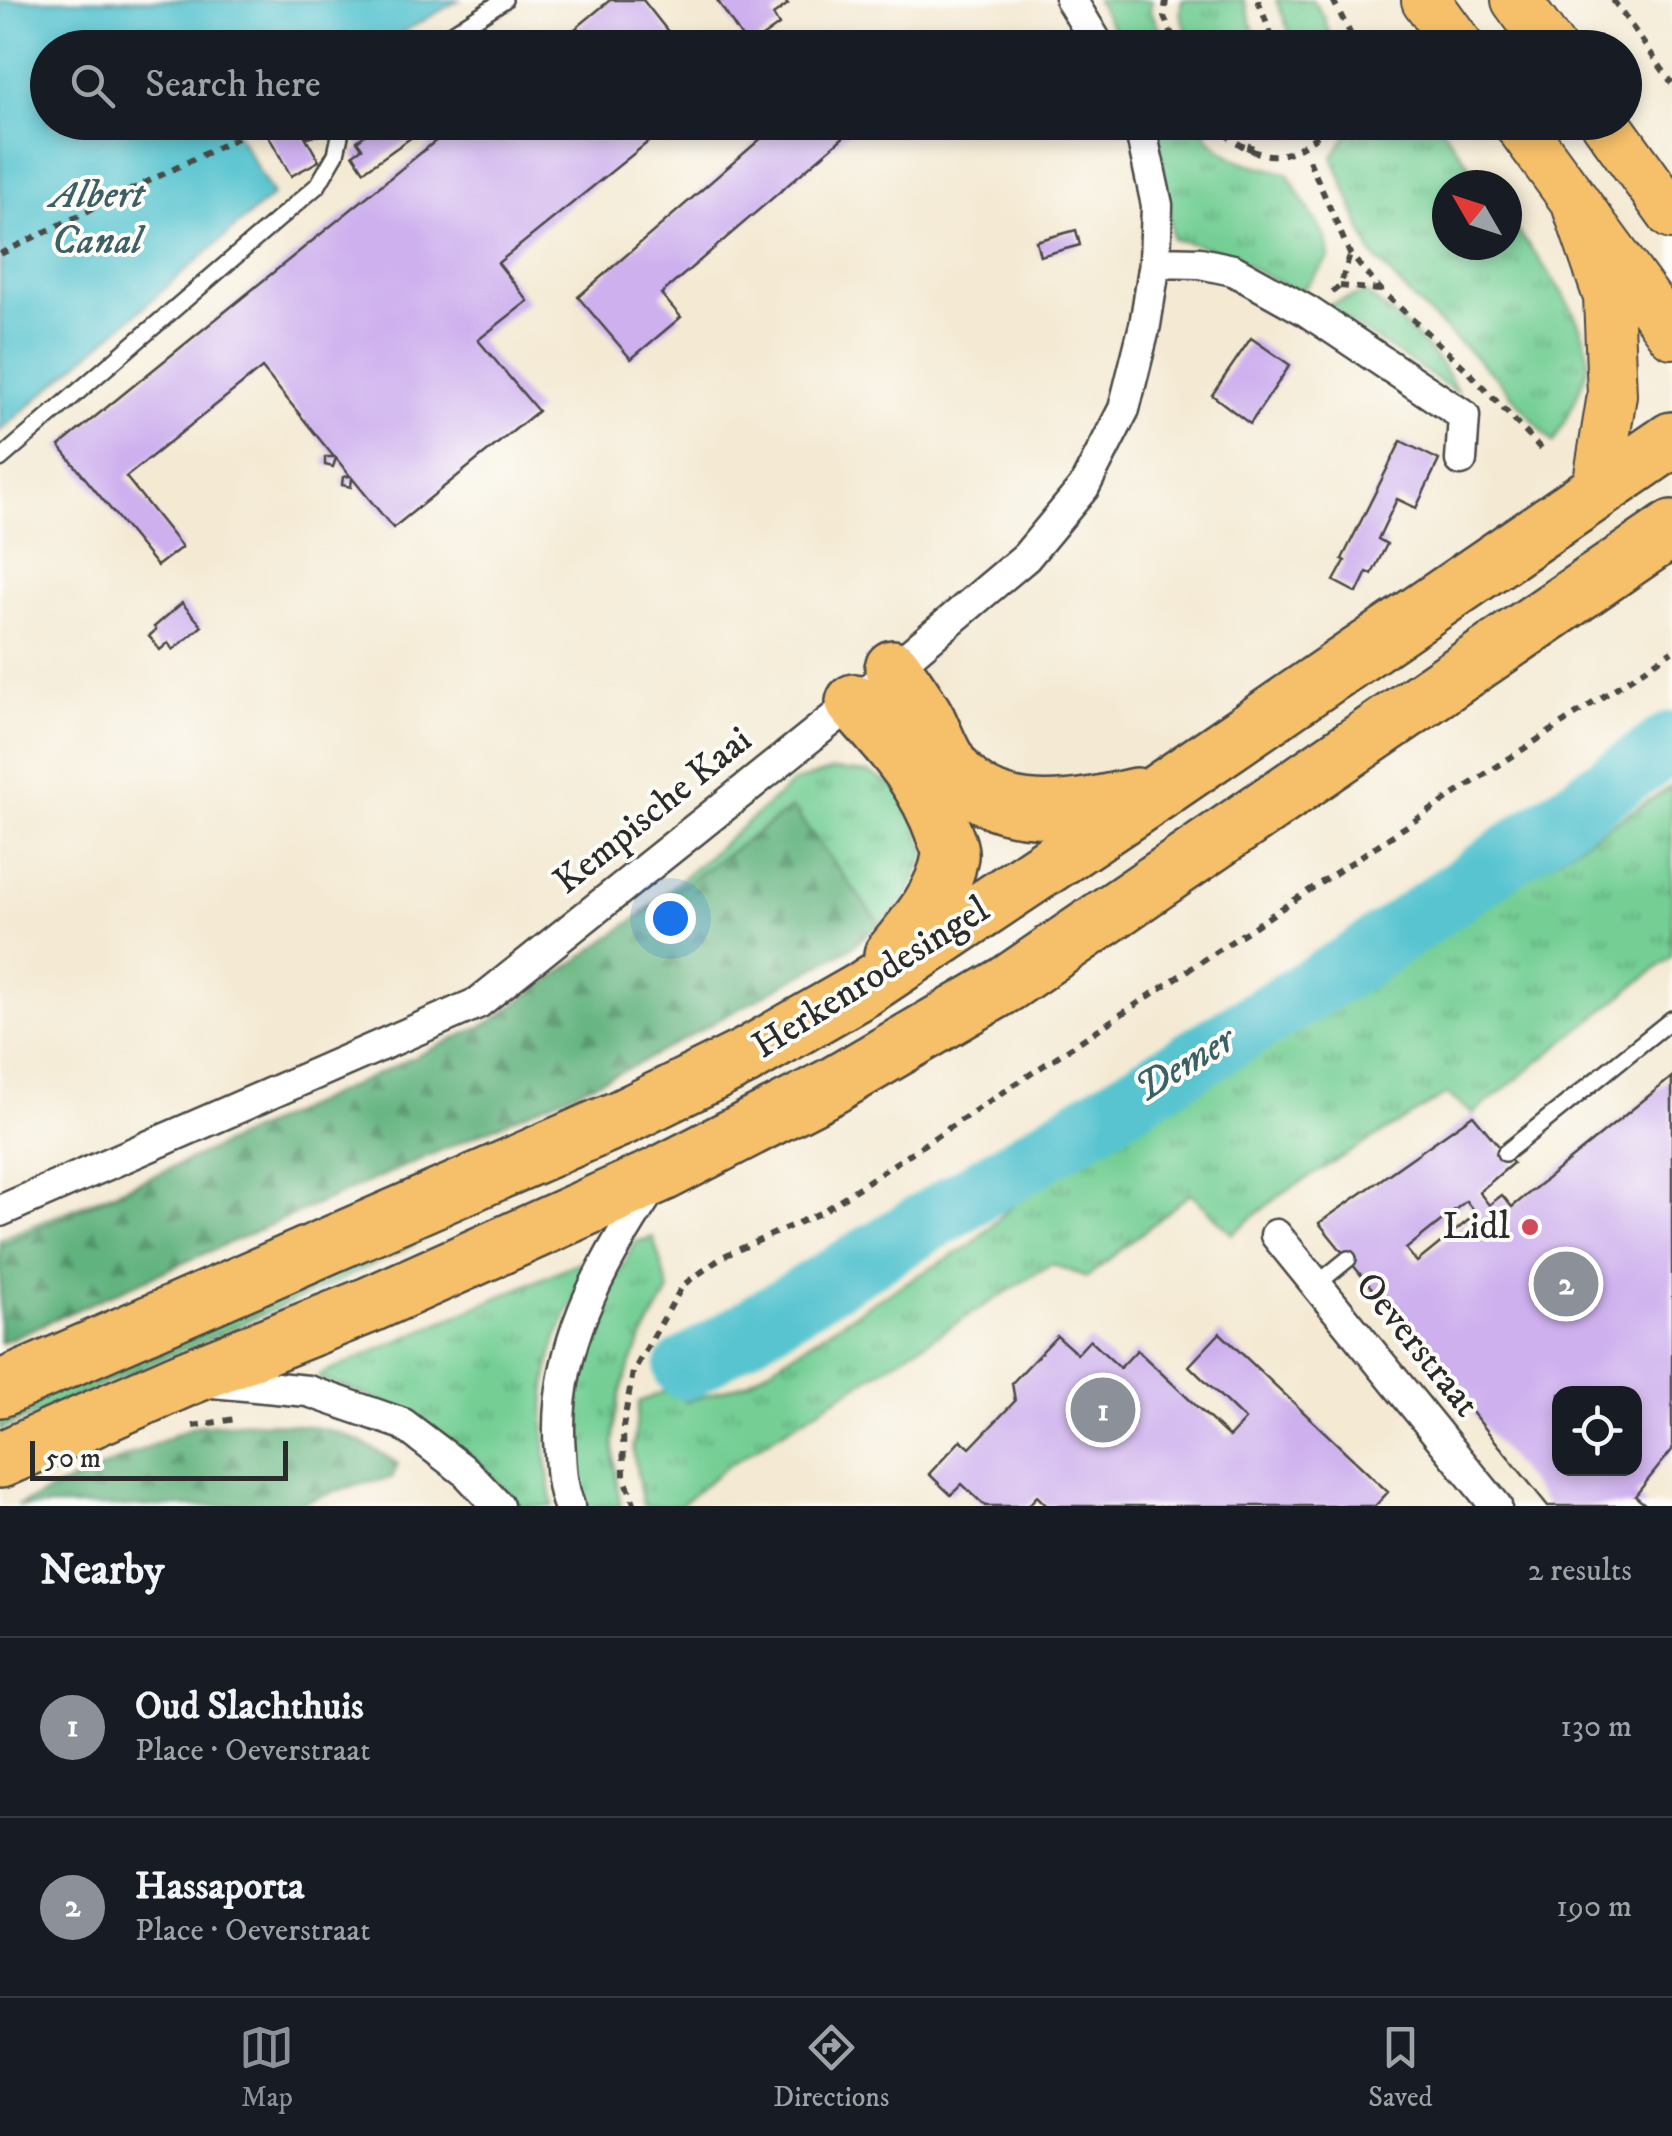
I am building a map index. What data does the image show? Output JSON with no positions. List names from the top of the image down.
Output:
{
  "streets": {
    "highway": ["Herkenrodesingel"],
    "street": ["Kempische Kaai", "Oeverstraat"]
  },
  "water": ["Albert Canal", "Demer"],
  "places": ["Lidl"],
  "scale_bar": "50 m",
  "north": "top left",
  "page": {
    "search": "Search here",
    "pins": ["2", "1"],
    "scale": "50 m",
    "heading": ["Nearby", "2 results"],
    "list": [
      {
        "mark": "1",
        "name": "Oud Slachthuis",
        "note": "Place · Oeverstraat",
        "value": "130 m"
      },
      {
        "mark": "2",
        "name": "Hassaporta",
        "note": "Place · Oeverstraat",
        "value": "190 m"
      }
    ],
    "nav": ["Map", "Directions", "Saved"]
  }
}
